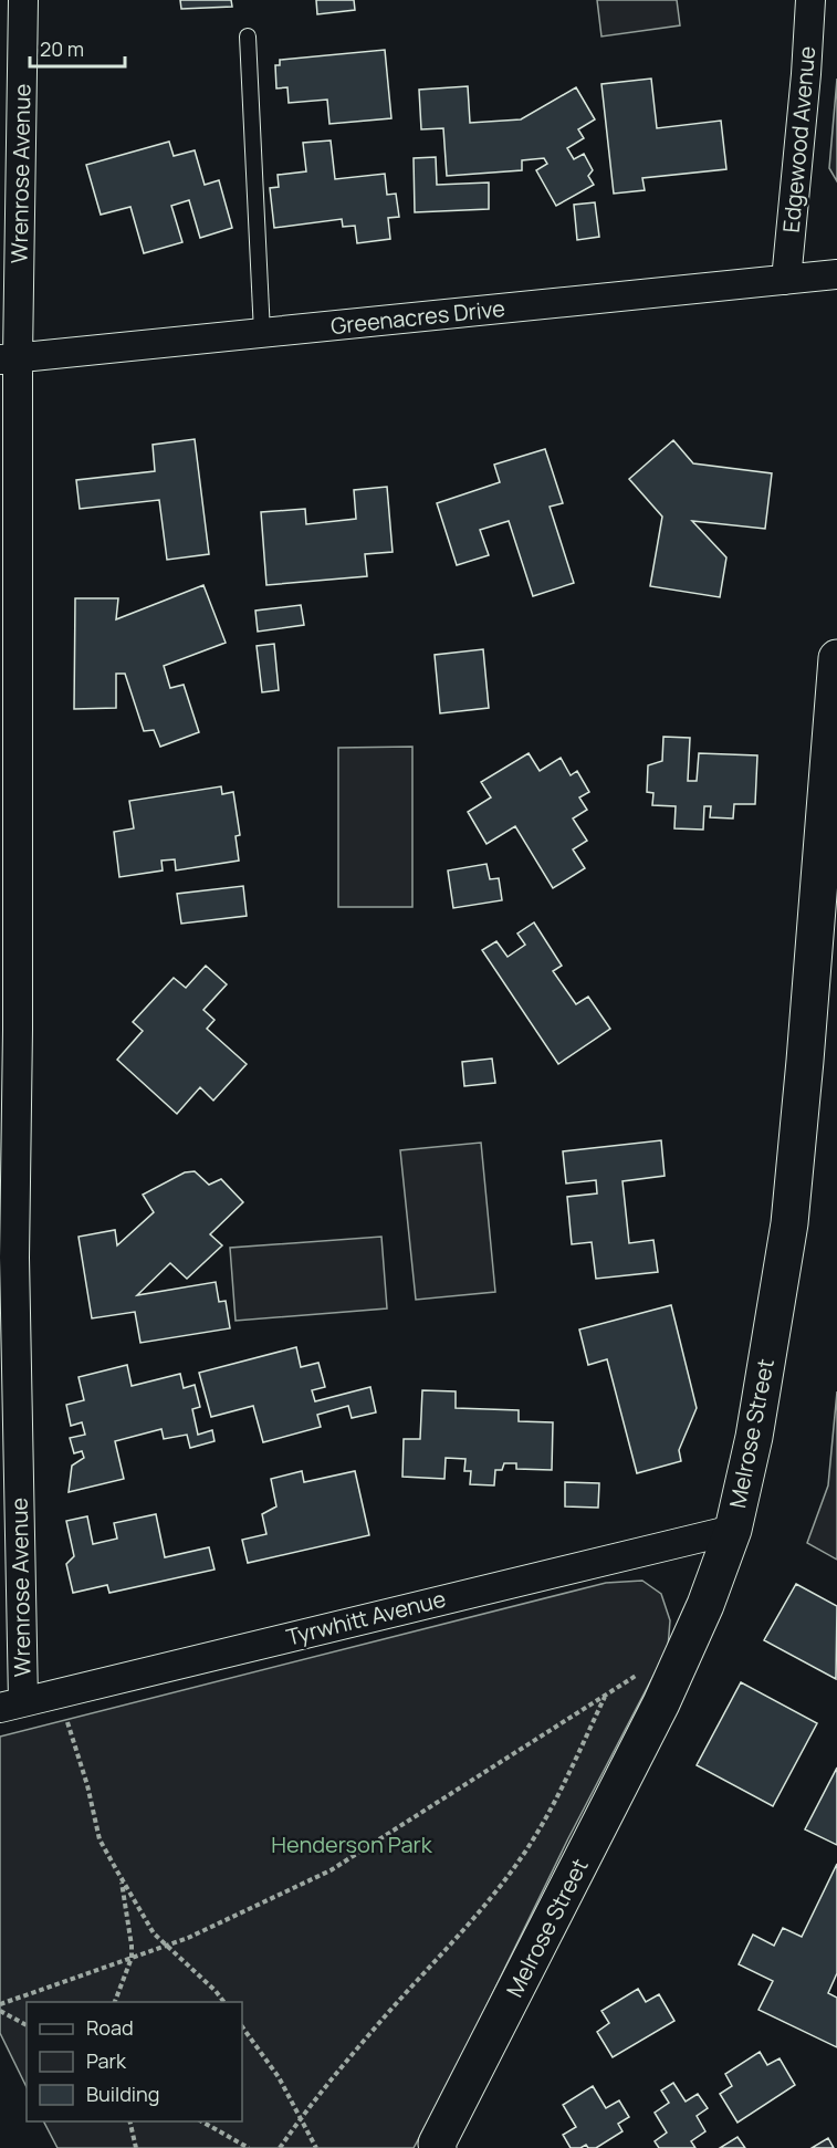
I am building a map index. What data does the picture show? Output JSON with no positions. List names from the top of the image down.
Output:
{
  "streets": {
    "street": [
      "Edgewood Avenue",
      "Wrenrose Avenue",
      "Greenacres Drive",
      "Melrose Street",
      "Tyrwhitt Avenue"
    ]
  },
  "crossings": [
    ["Edgewood Avenue", "Greenacres Drive"],
    ["Wrenrose Avenue", "Greenacres Drive"],
    ["Wrenrose Avenue", "Tyrwhitt Avenue"],
    ["Melrose Street", "Tyrwhitt Avenue"]
  ],
  "parks": ["Henderson Park"],
  "legend": ["Road", "Park", "Building"],
  "scale_bar": "20 m"
}
